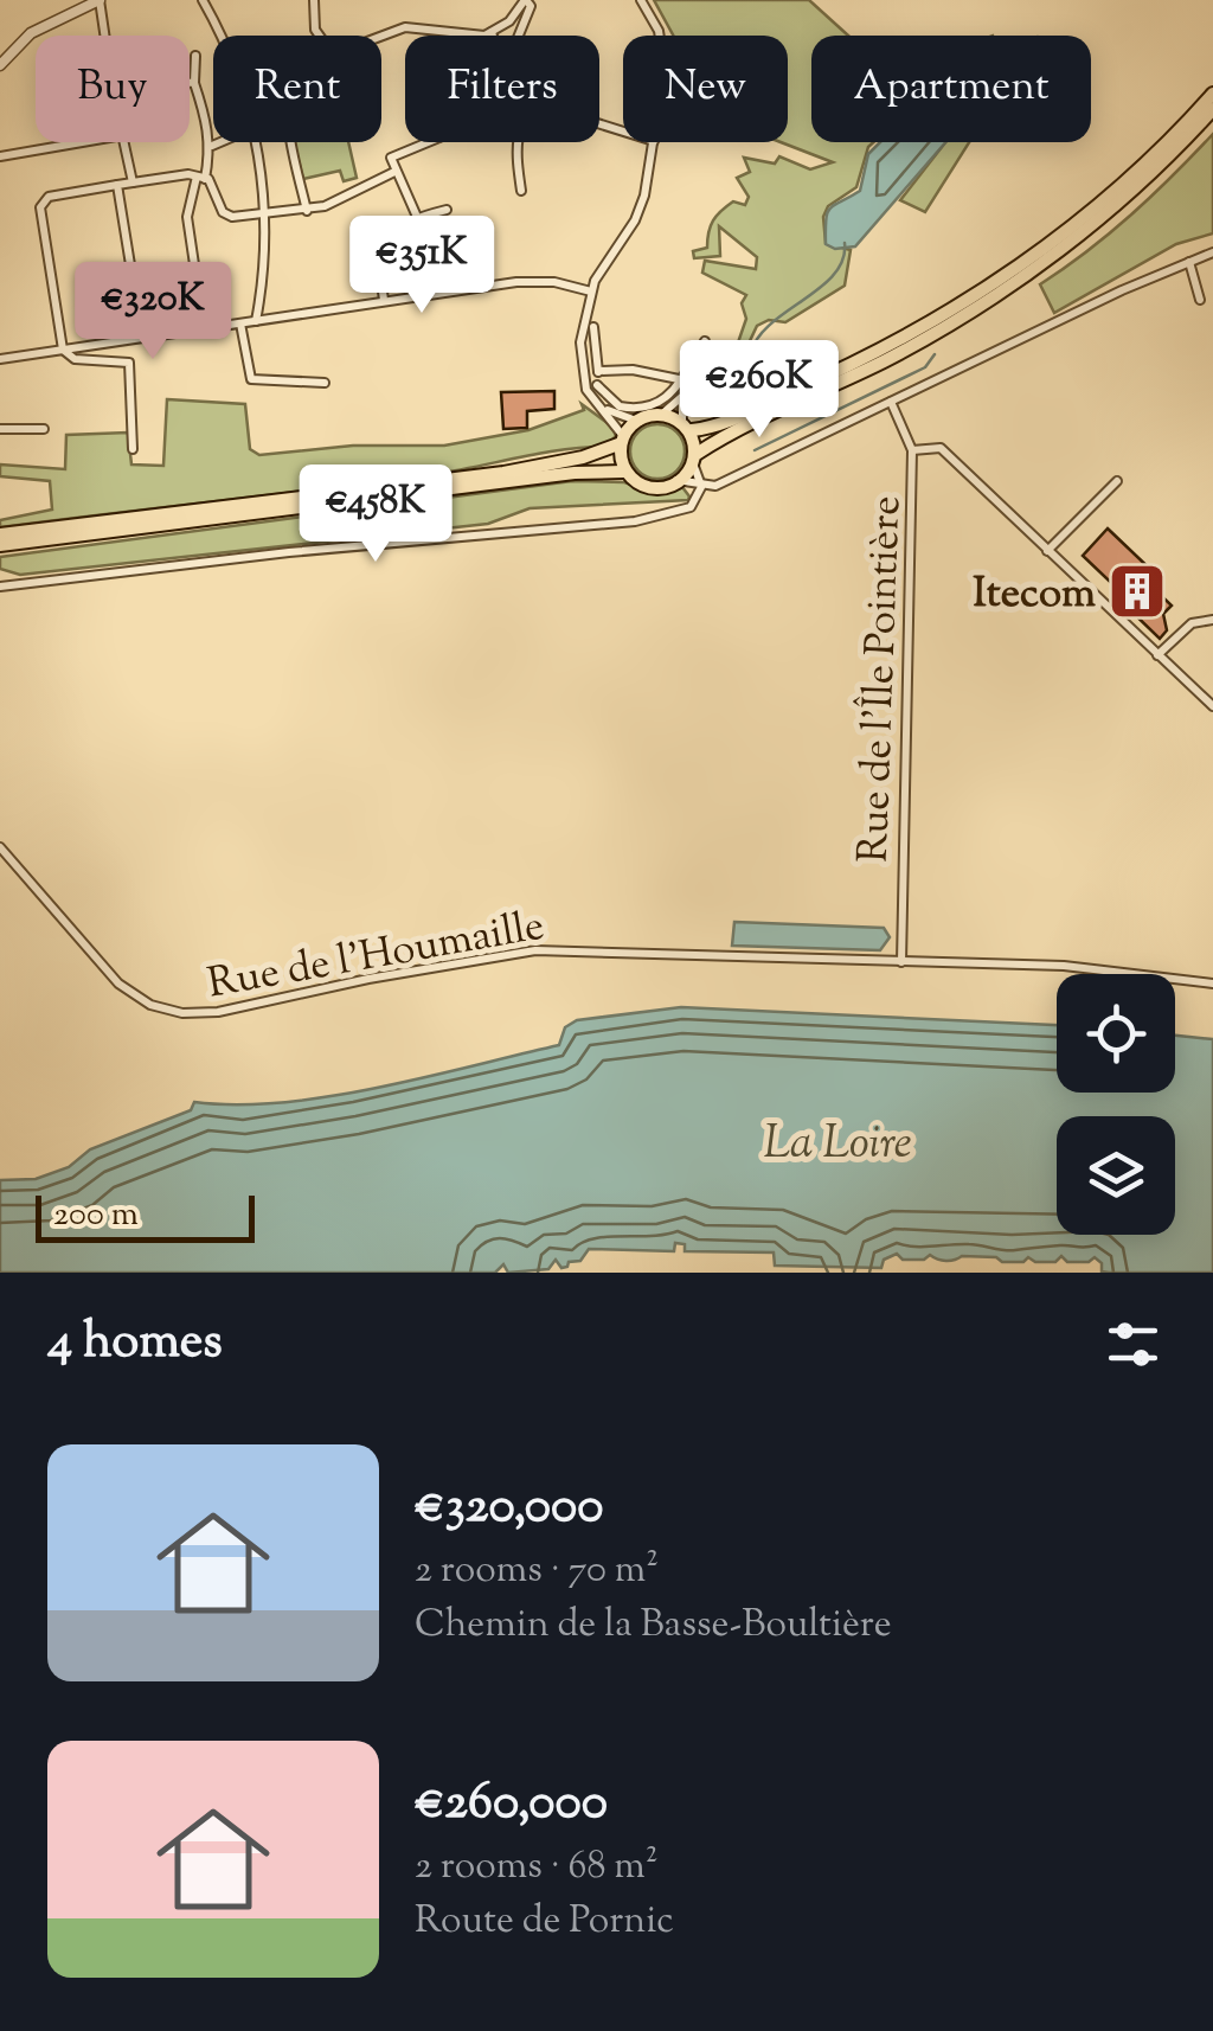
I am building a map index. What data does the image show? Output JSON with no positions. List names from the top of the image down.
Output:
{
  "streets": {
    "street": ["Rue de l'Île Pointière", "Rue de l'Houmaille"]
  },
  "crossings": [
    ["Rue de l'Île Pointière", "Rue de l'Houmaille"]
  ],
  "water": ["La Loire"],
  "places": {
    "building": ["Itecom"]
  },
  "scale_bar": "200 m",
  "page": {
    "chip": [
      "Buy",
      "Rent",
      "Filters",
      "New",
      "Apartment"
    ],
    "price": [
      "€351K",
      "€320K",
      "€260K",
      "€458K"
    ],
    "scale": "200 m",
    "heading": "4 homes",
    "list": [
      {
        "name": "€320,000",
        "note": "2 rooms · 70 m² · Chemin de la Basse-Boultière"
      },
      {
        "name": "€260,000",
        "note": "2 rooms · 68 m² · Route de Pornic"
      }
    ]
  }
}
